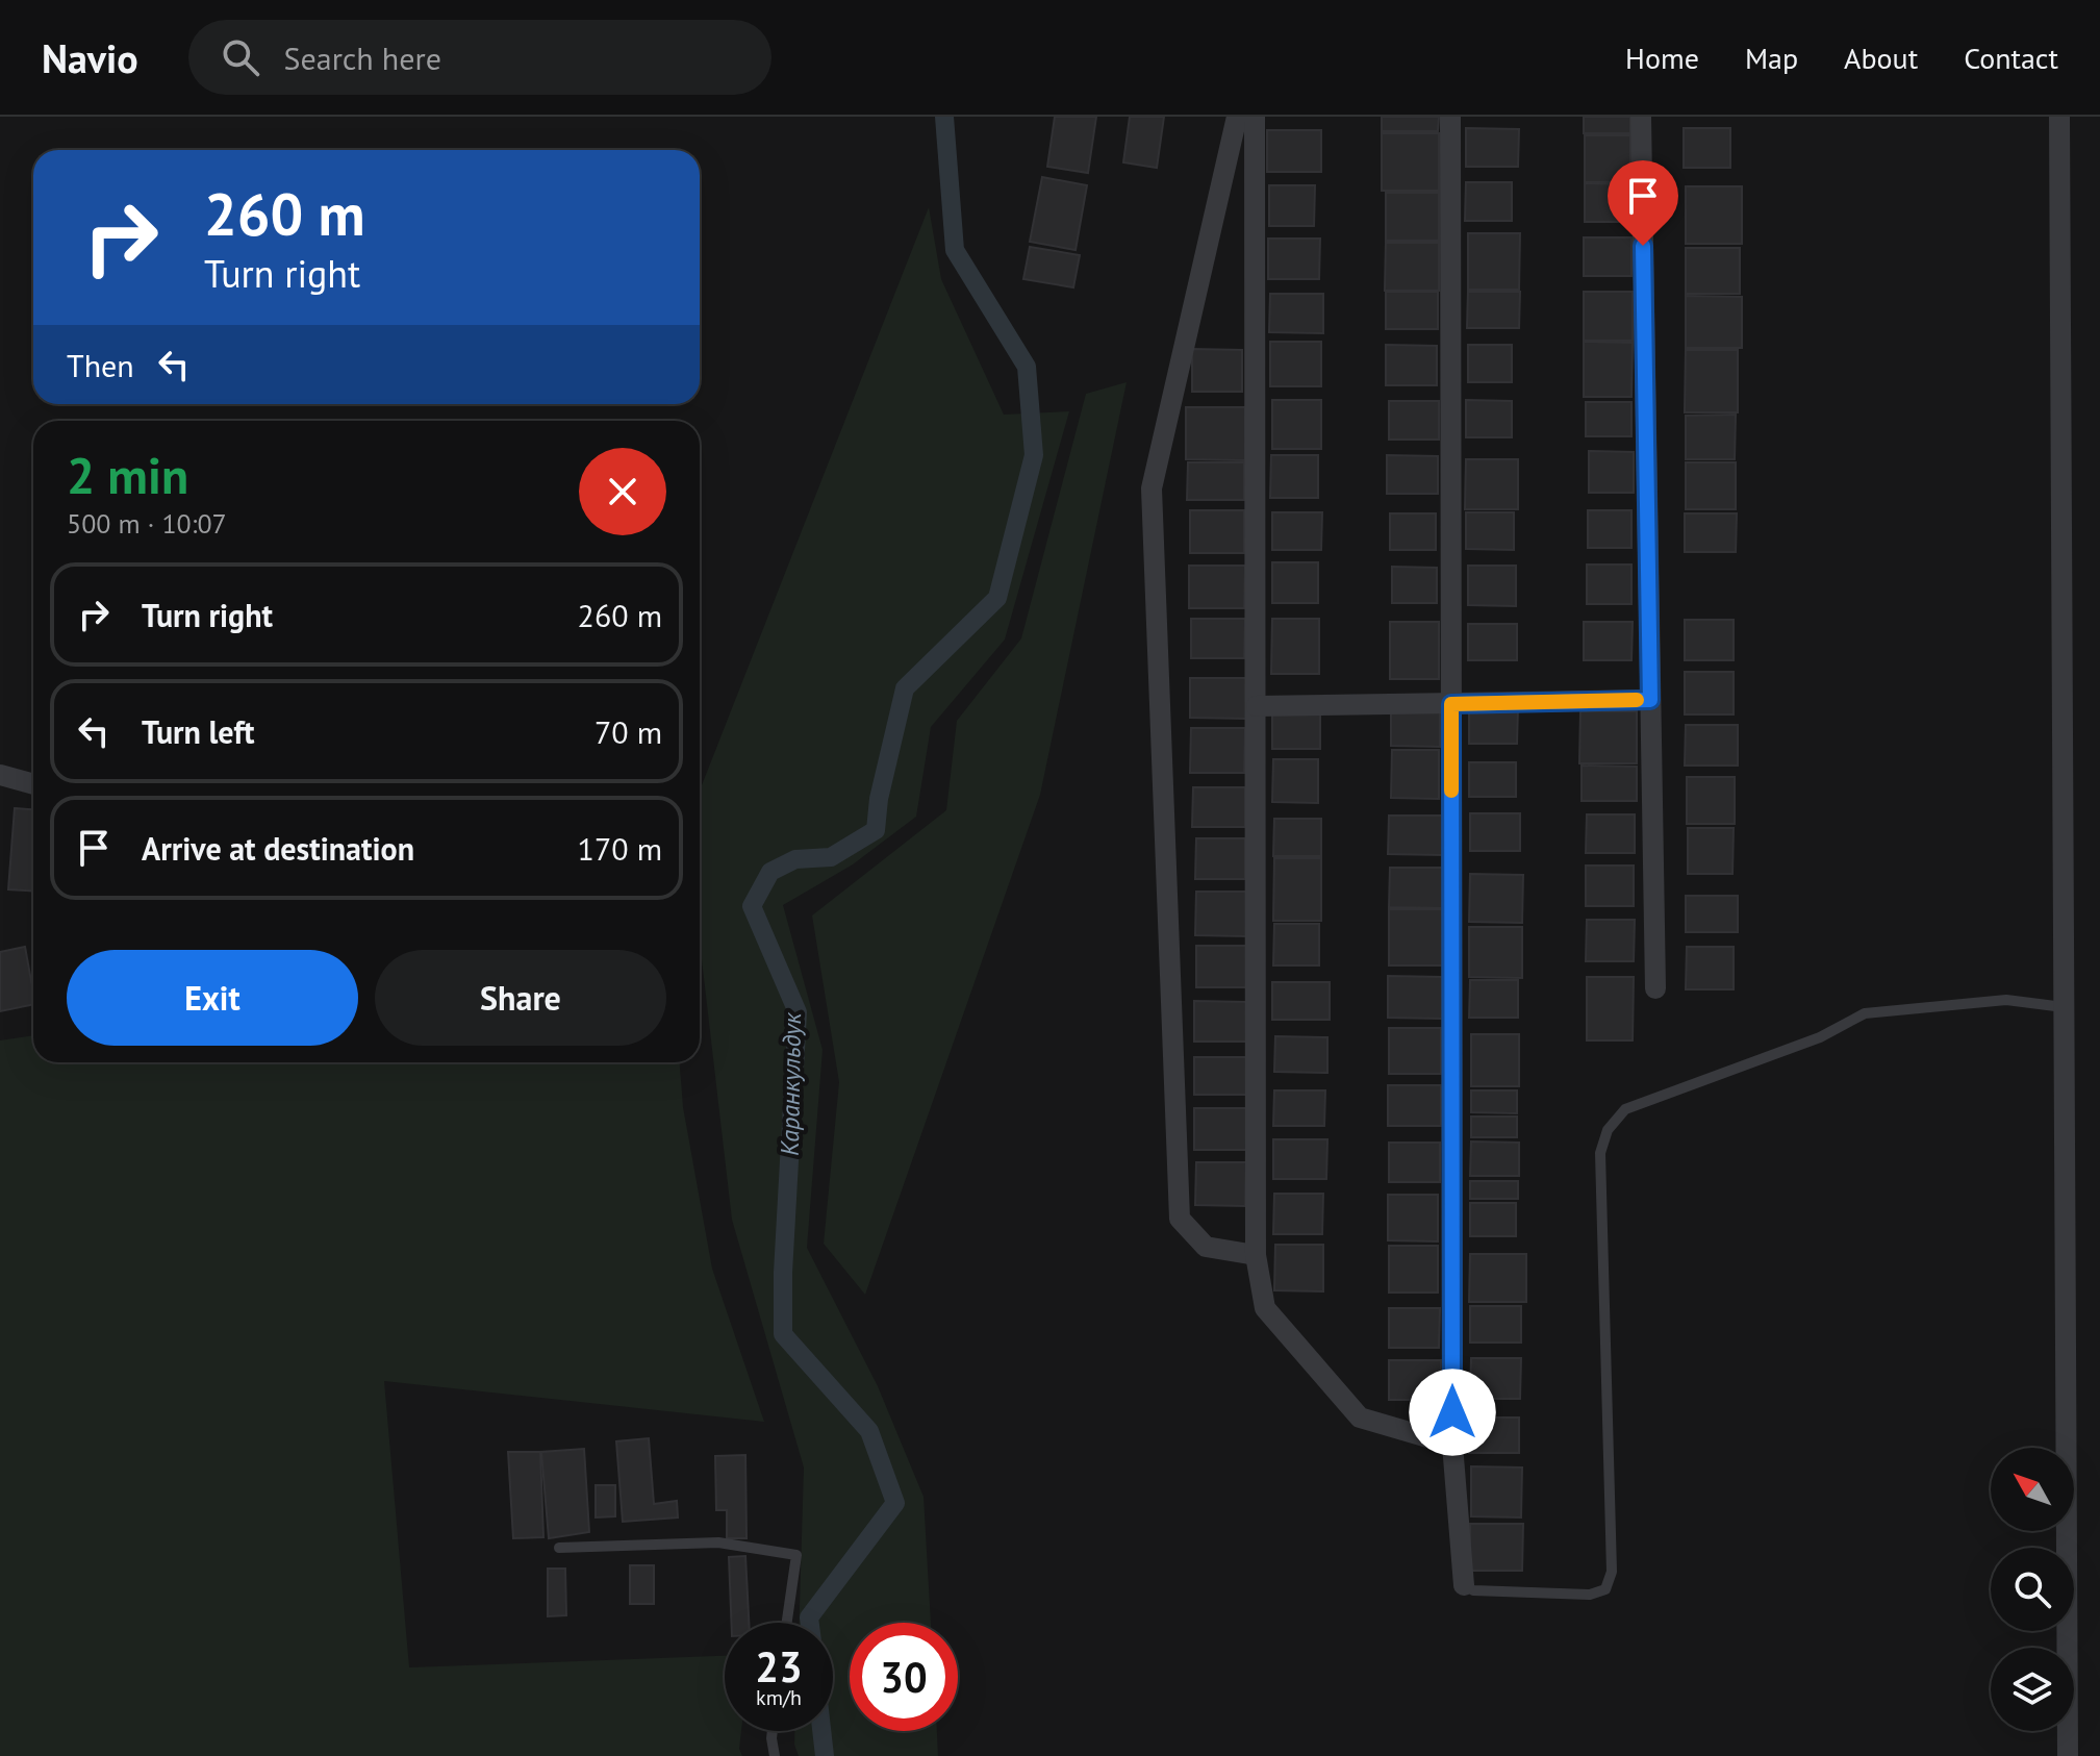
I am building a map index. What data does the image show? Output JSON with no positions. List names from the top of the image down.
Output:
{
  "water": ["Каранкульдук"],
  "north": "top left",
  "page": {
    "header": "Navio",
    "search": "Search here",
    "nav": [
      "Home",
      "Map",
      "About",
      "Contact"
    ],
    "turn": ["260 m", "Turn right"],
    "then": "Then",
    "heading": ["2 min", "500 m · 10:07"],
    "list": [
      {
        "name": "Turn right",
        "value": "260 m"
      },
      {
        "name": "Turn left",
        "value": "70 m"
      },
      {
        "name": "Arrive at destination",
        "value": "170 m"
      }
    ],
    "buttons": ["Exit", "Share"],
    "speed": "23 km/h",
    "limit": "30"
  }
}
